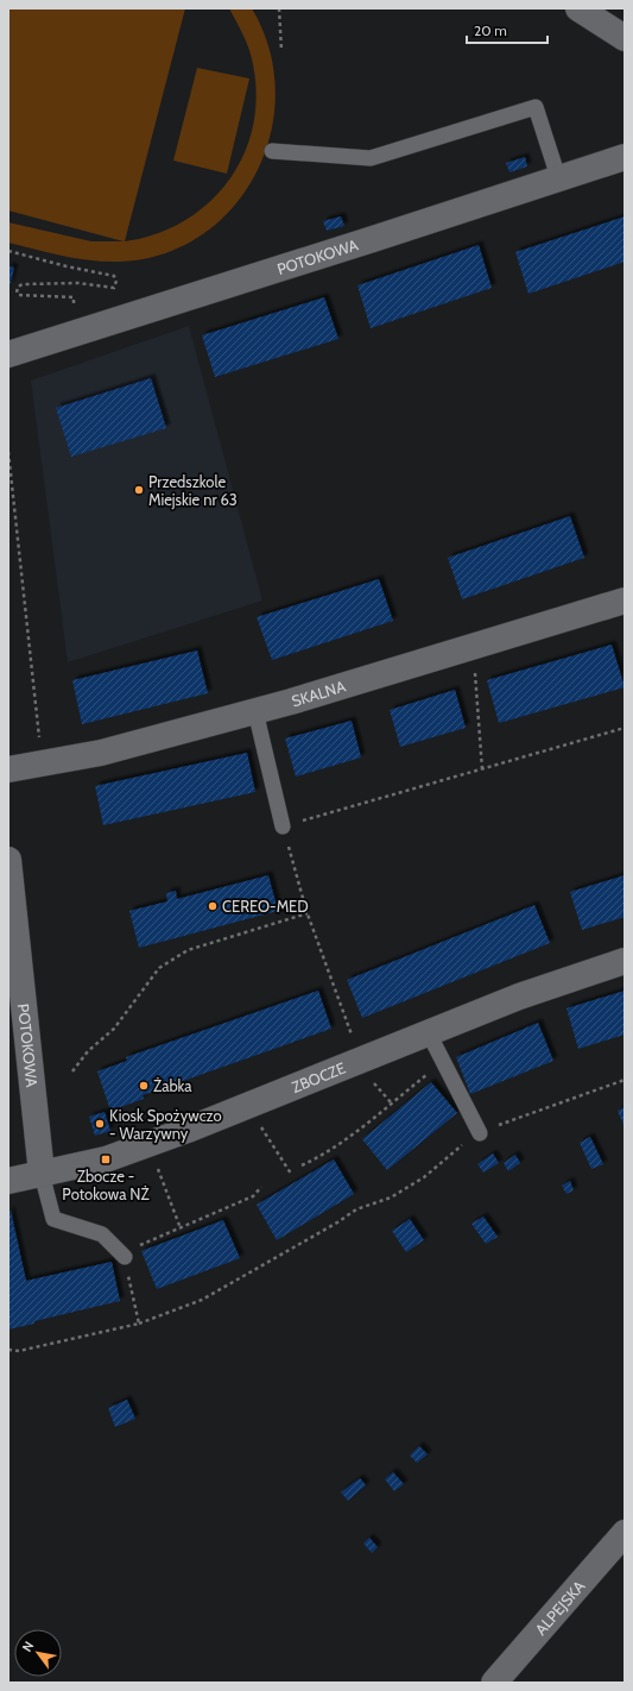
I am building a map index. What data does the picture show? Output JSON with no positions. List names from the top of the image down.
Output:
{
  "streets": {
    "street": [
      "POTOKOWA",
      "SKALNA",
      "ZBOCZE",
      "ALPEJSKA"
    ]
  },
  "crossings": [
    ["POTOKOWA", "ZBOCZE"]
  ],
  "places": {
    "other": [
      "Przedszkole Miejskie nr 63",
      "CEREO-MED",
      "Żabka",
      "Kiosk Spożywczo - Warzywny"
    ],
    "transit": ["Zbocze - Potokowa NŻ"]
  },
  "scale_bar": "20 m",
  "north": "top left"
}
